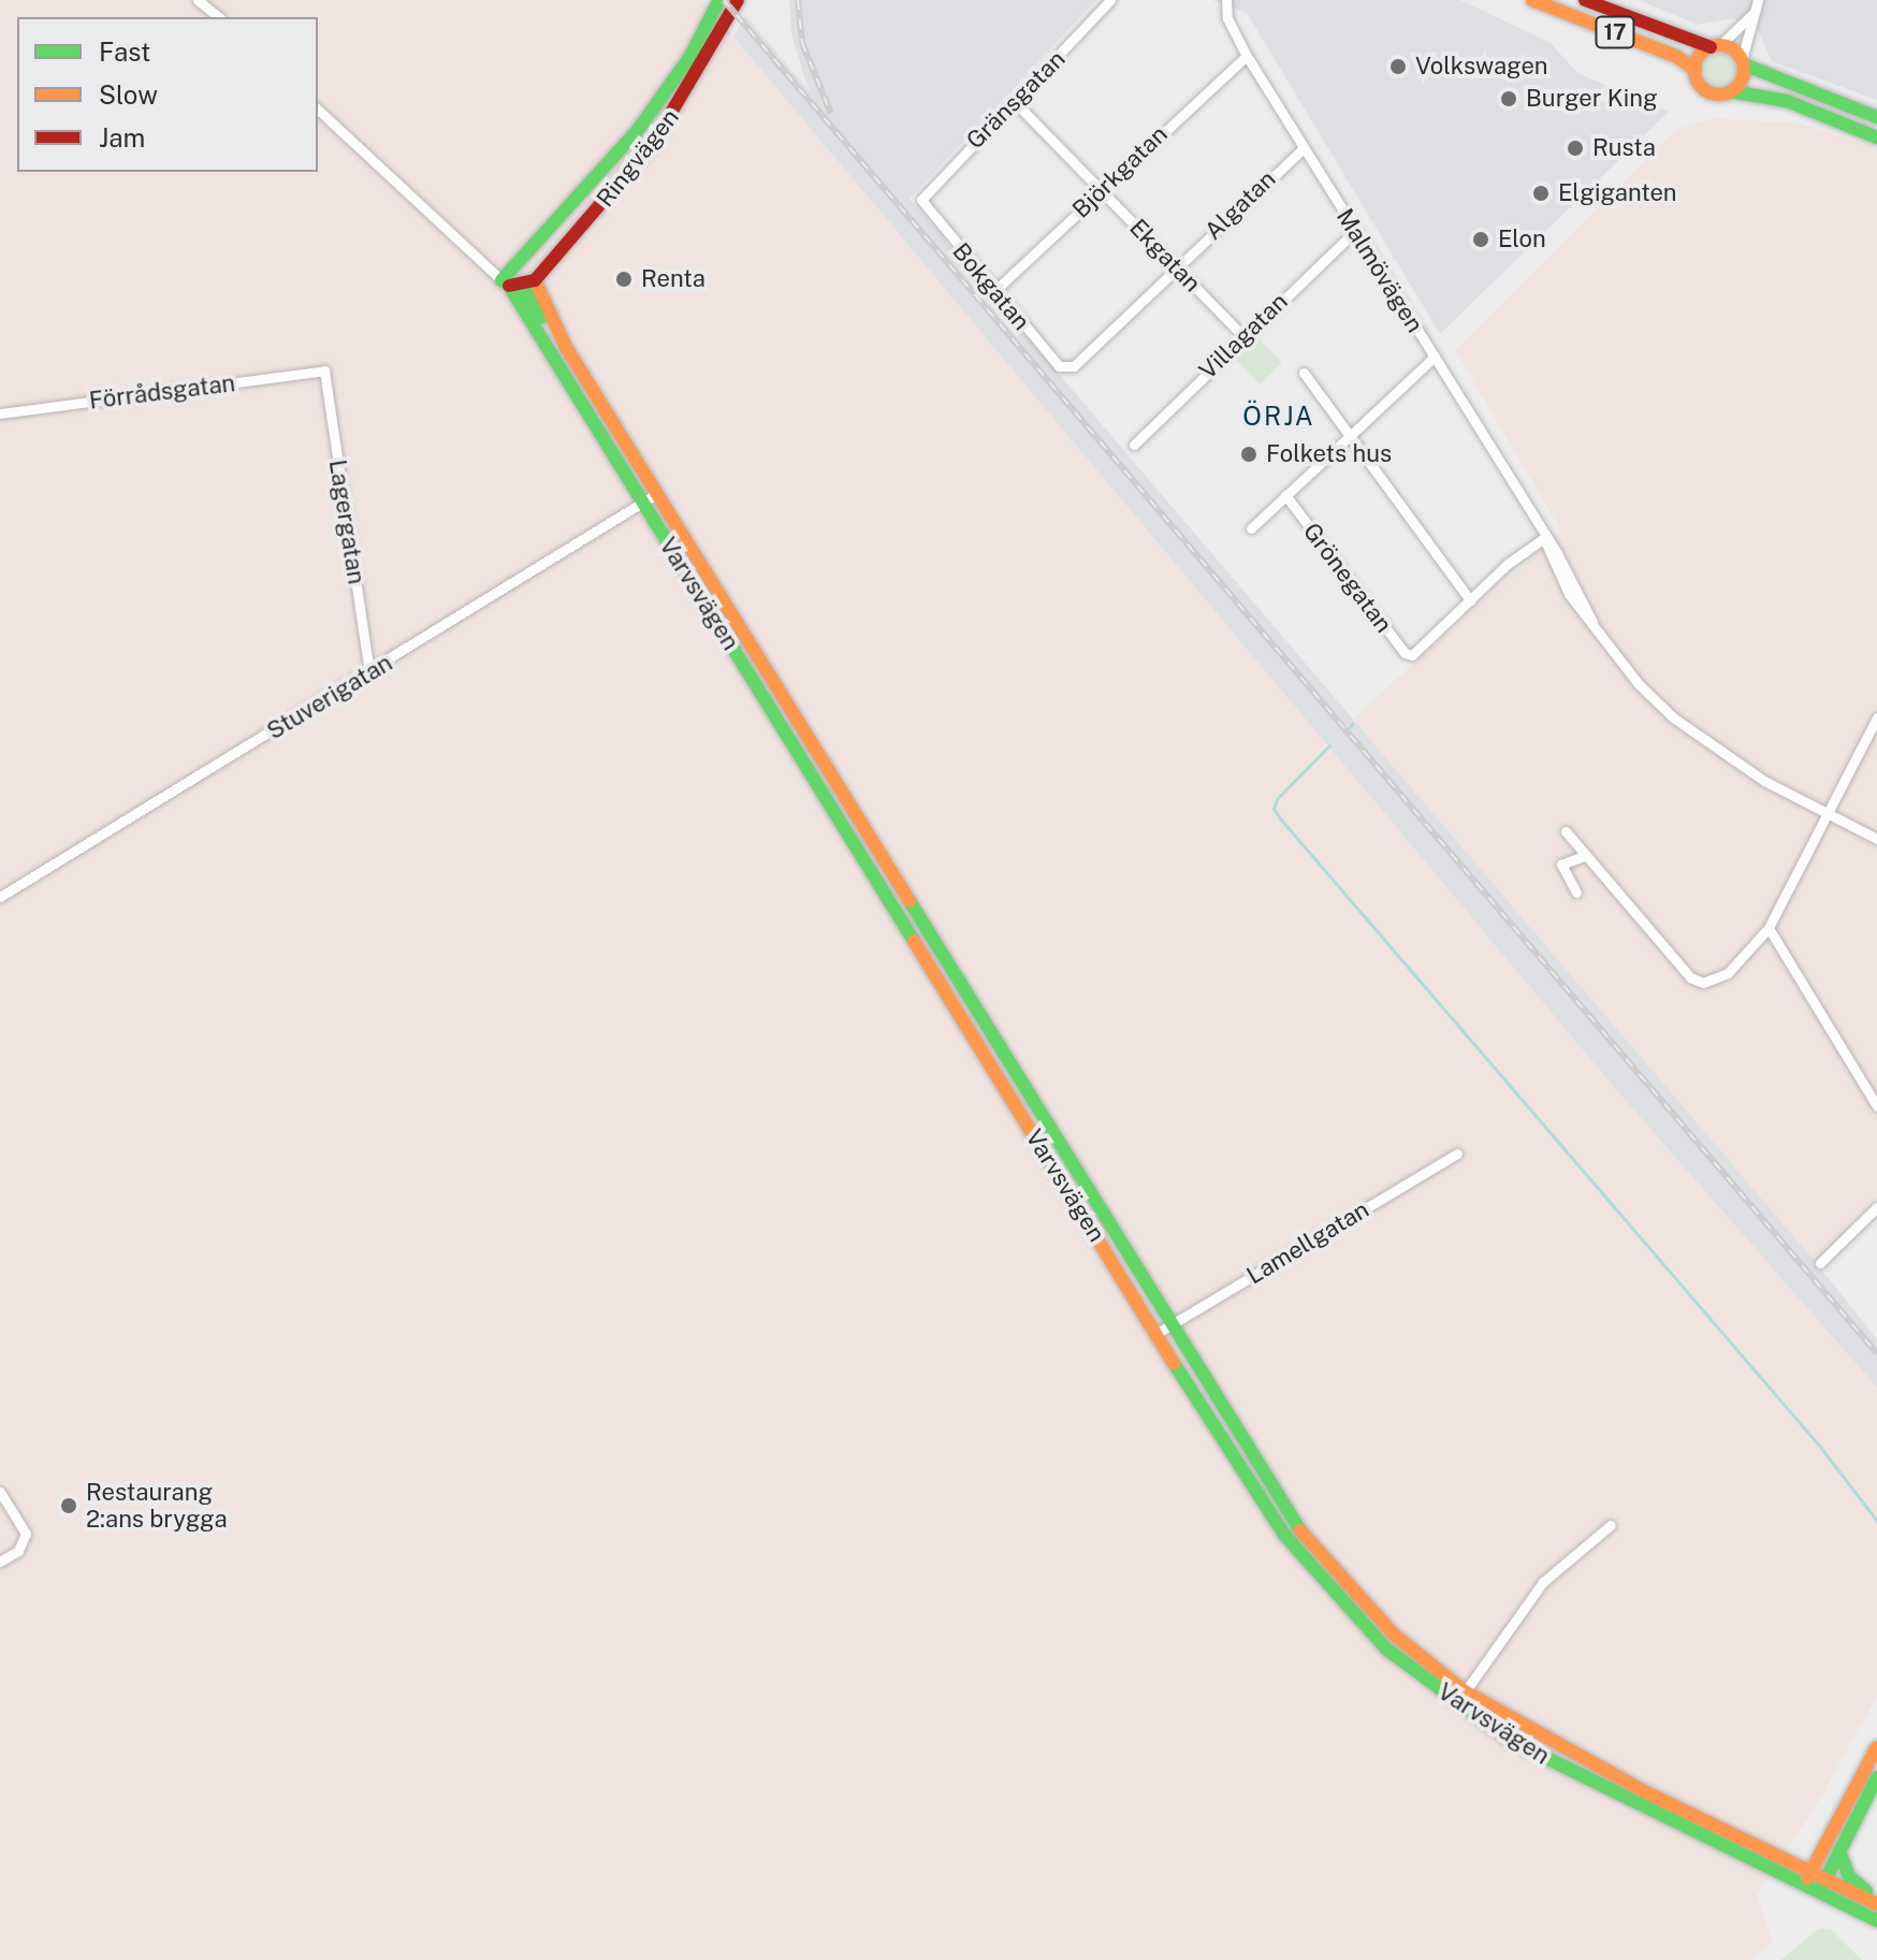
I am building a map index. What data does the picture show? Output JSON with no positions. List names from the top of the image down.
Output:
{
  "streets": {
    "main road": ["17", "Ringvägen", "Varvsvägen"],
    "street": [
      "Gränsgatan",
      "Björkgatan",
      "Algatan",
      "Ekgatan",
      "Malmövägen",
      "Bokgatan",
      "Villagatan",
      "Förrådsgatan",
      "Lagergatan",
      "Grönegatan",
      "Stuverigatan",
      "Lamellgatan"
    ]
  },
  "crossings": [
    ["Gränsgatan", "Ekgatan"],
    ["Gränsgatan", "Bokgatan"],
    ["Ringvägen", "Varvsvägen"],
    ["Björkgatan", "Ekgatan"],
    ["Björkgatan", "Malmövägen"],
    ["Björkgatan", "Bokgatan"],
    ["Algatan", "Ekgatan"],
    ["Algatan", "Malmövägen"],
    ["Algatan", "Bokgatan"],
    ["Ekgatan", "Villagatan"],
    ["Malmövägen", "Villagatan"],
    ["Förrådsgatan", "Lagergatan"],
    ["Lagergatan", "Stuverigatan"],
    ["Varvsvägen", "Stuverigatan"],
    ["Varvsvägen", "Lamellgatan"]
  ],
  "districts": ["ÖRJA"],
  "places": [
    "Volkswagen",
    "Burger King",
    "Rusta",
    "Elgiganten",
    "Elon",
    "Renta",
    "Folkets hus",
    "Restaurang 2:ans brygga"
  ],
  "legend": ["Fast", "Slow", "Jam"]
}
